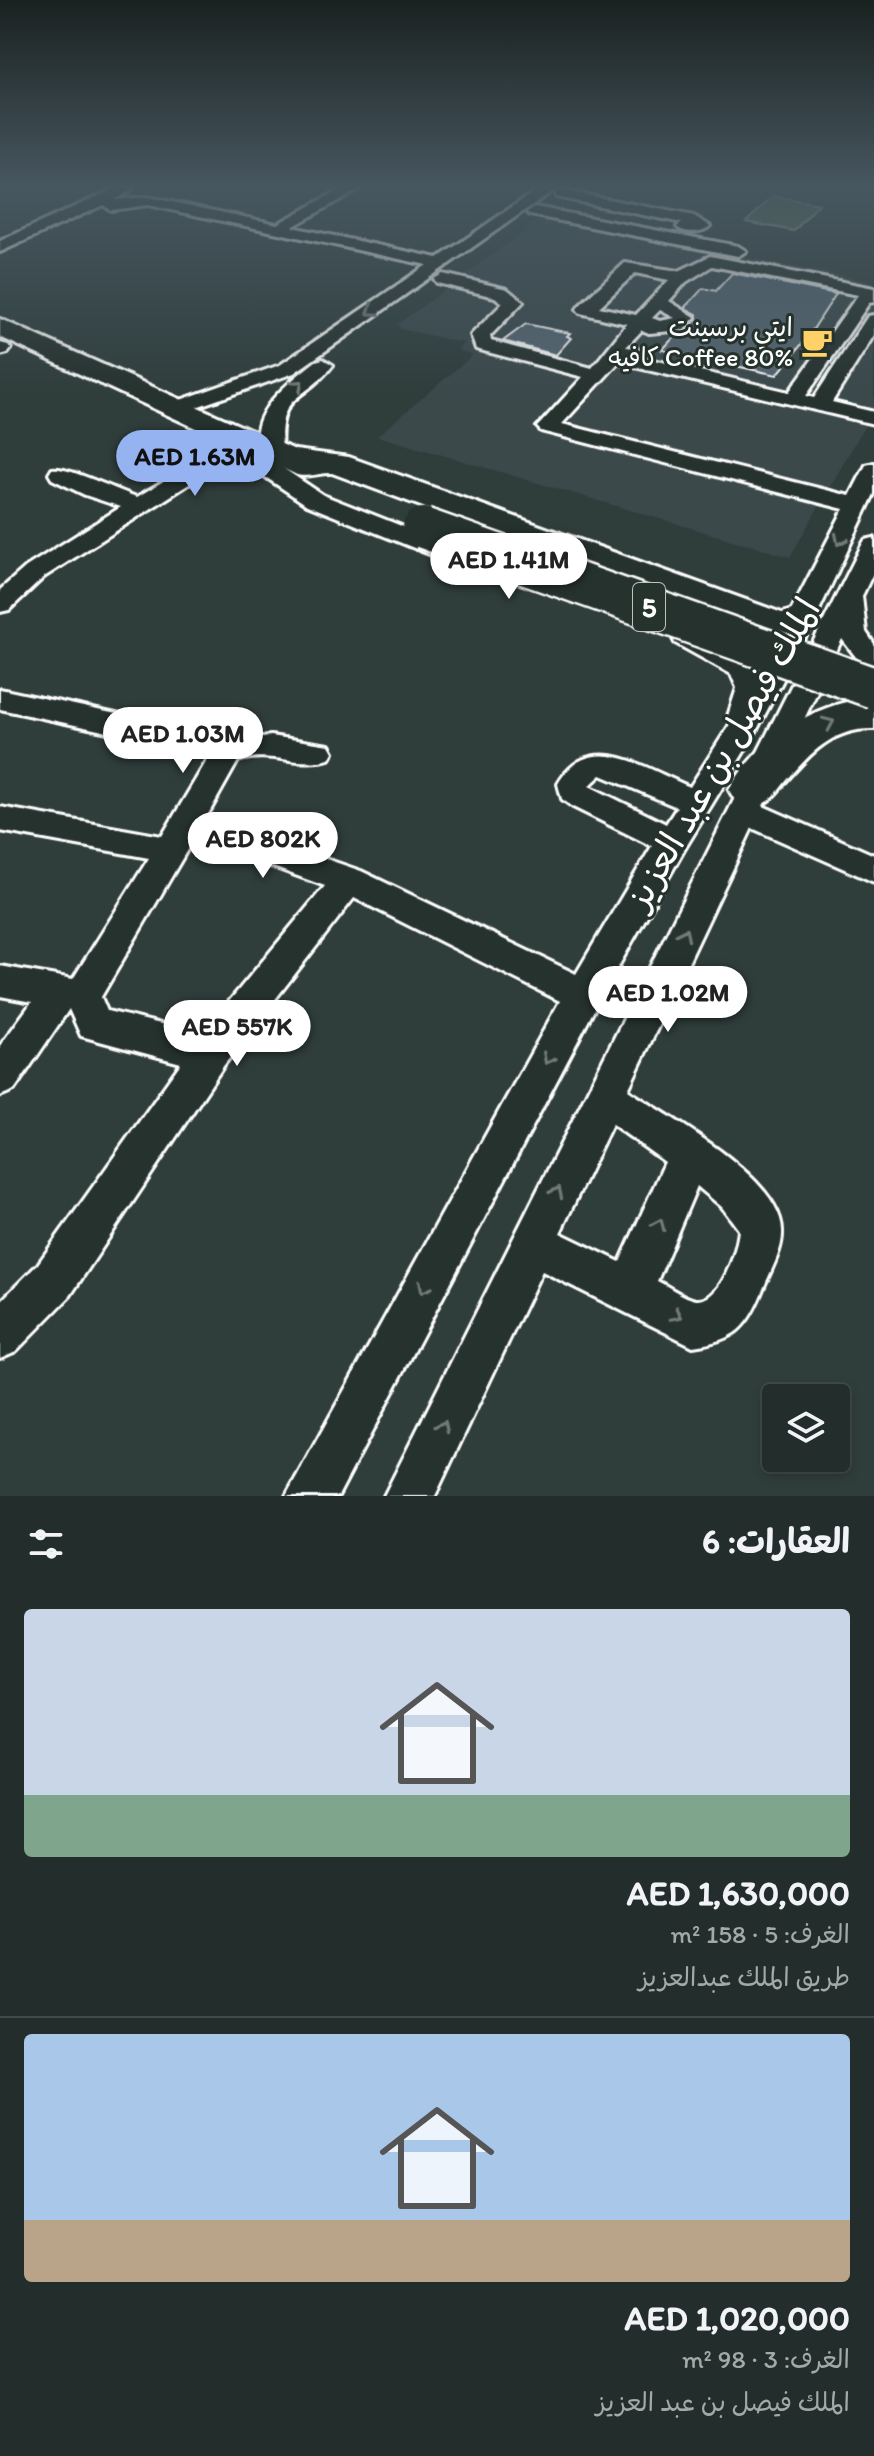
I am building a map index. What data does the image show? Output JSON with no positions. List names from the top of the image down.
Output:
{
  "streets": {
    "highway": ["5"],
    "street": ["الملك فيصل بن عبد العزيز"]
  },
  "places": {
    "cafe": ["ايتي برسينت كافيه Coffee 80%"]
  },
  "page": {
    "price": [
      "AED 1.63M",
      "AED 1.41M",
      "AED 1.03M",
      "AED 802K",
      "AED 1.02M",
      "AED 557K"
    ],
    "heading": "العقارات: 6",
    "list": [
      {
        "name": "AED 1,630,000",
        "note": "الغرف: 5 · 158 m² · طريق الملك عبدالعزيز"
      },
      {
        "name": "AED 1,020,000",
        "note": "الغرف: 3 · 98 m² · الملك فيصل بن عبد العزيز"
      }
    ]
  }
}
